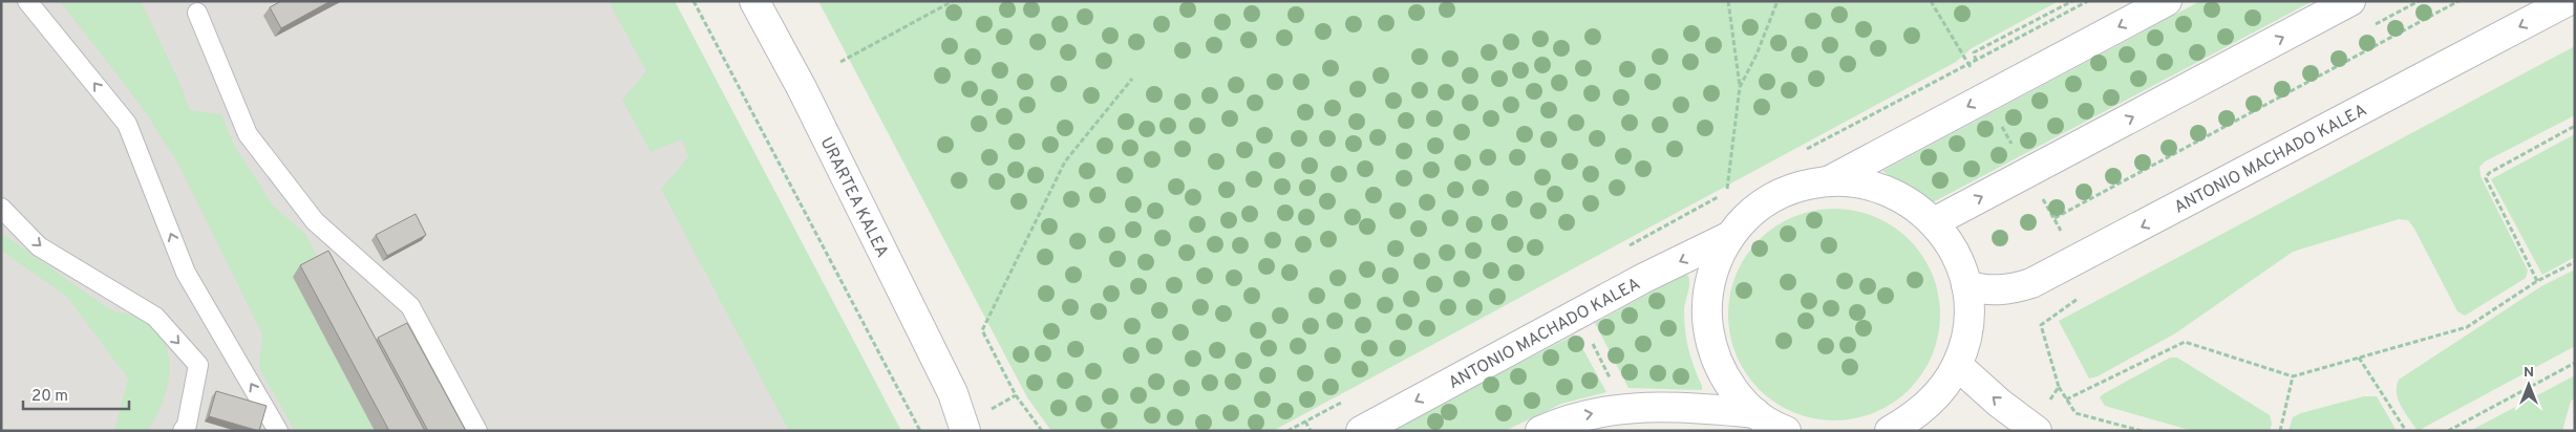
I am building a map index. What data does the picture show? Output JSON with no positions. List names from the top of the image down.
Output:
{
  "streets": {
    "main road": ["ANTONIO MACHADO KALEA", "URARTEA KALEA"]
  },
  "scale_bar": "20 m",
  "north": "top"
}
